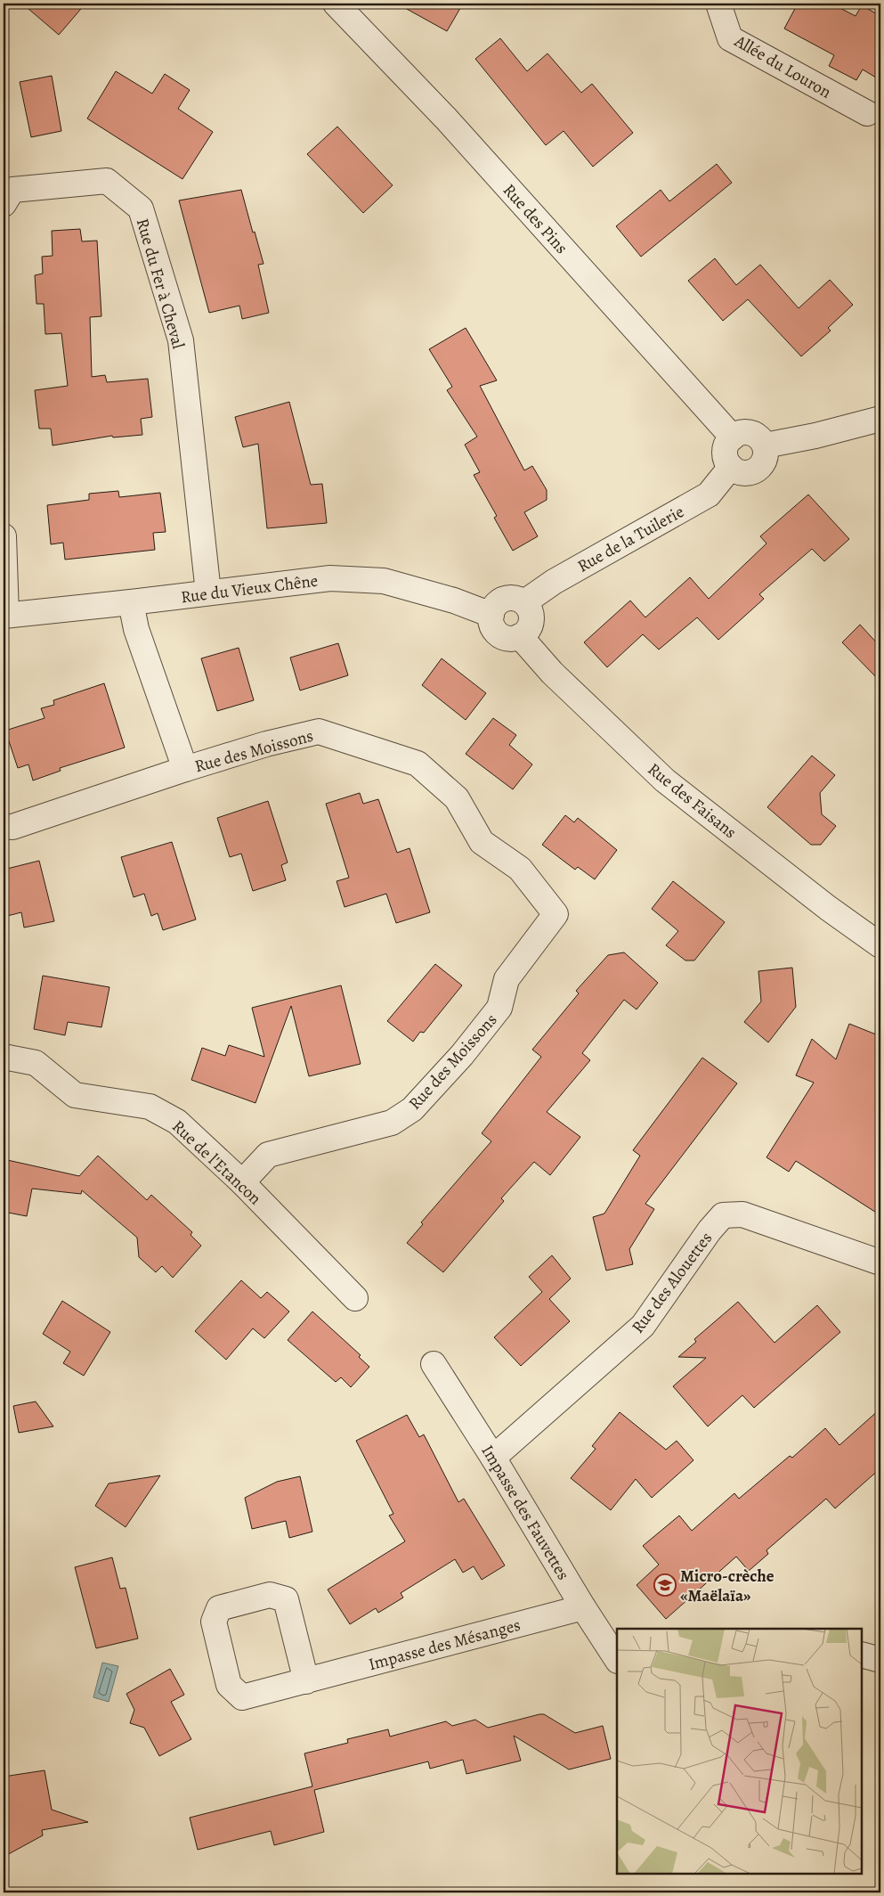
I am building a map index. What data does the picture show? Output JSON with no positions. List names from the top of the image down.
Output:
{
  "streets": {
    "street": [
      "Allée du Louron",
      "Rue des Pins",
      "Rue du Fer à Cheval",
      "Rue de la Tuilerie",
      "Rue du Vieux Chêne",
      "Rue des Moissons",
      "Rue des Faisans",
      "Rue de l'Etancon",
      "Rue des Alouettes",
      "Impasse des Fauvettes",
      "Impasse des Mésanges"
    ]
  },
  "crossings": [
    ["Rue des Pins", "Rue de la Tuilerie"],
    ["Rue du Fer à Cheval", "Rue du Vieux Chêne"],
    ["Rue de la Tuilerie", "Rue du Vieux Chêne"],
    ["Rue de la Tuilerie", "Rue des Faisans"],
    ["Rue du Vieux Chêne", "Rue des Faisans"],
    ["Rue des Moissons", "Rue de l'Etancon"],
    ["Rue des Alouettes", "Impasse des Fauvettes"],
    ["Impasse des Fauvettes", "Impasse des Mésanges"]
  ],
  "places": {
    "school or university": ["Micro-crèche «Maëlaïa»"]
  }
}
